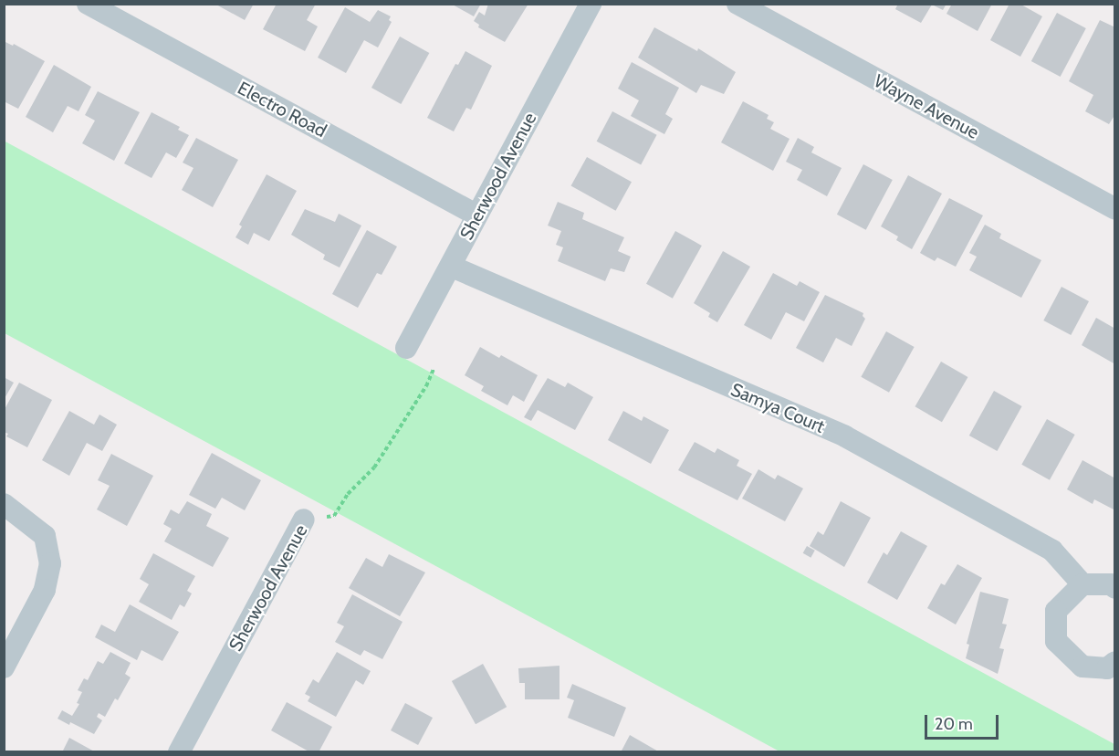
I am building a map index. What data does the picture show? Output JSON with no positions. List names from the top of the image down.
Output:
{
  "streets": {
    "street": [
      "Wayne Avenue",
      "Electro Road",
      "Sherwood Avenue",
      "Samya Court"
    ]
  },
  "crossings": [
    ["Electro Road", "Sherwood Avenue"],
    ["Sherwood Avenue", "Samya Court"]
  ],
  "scale_bar": "20 m"
}
